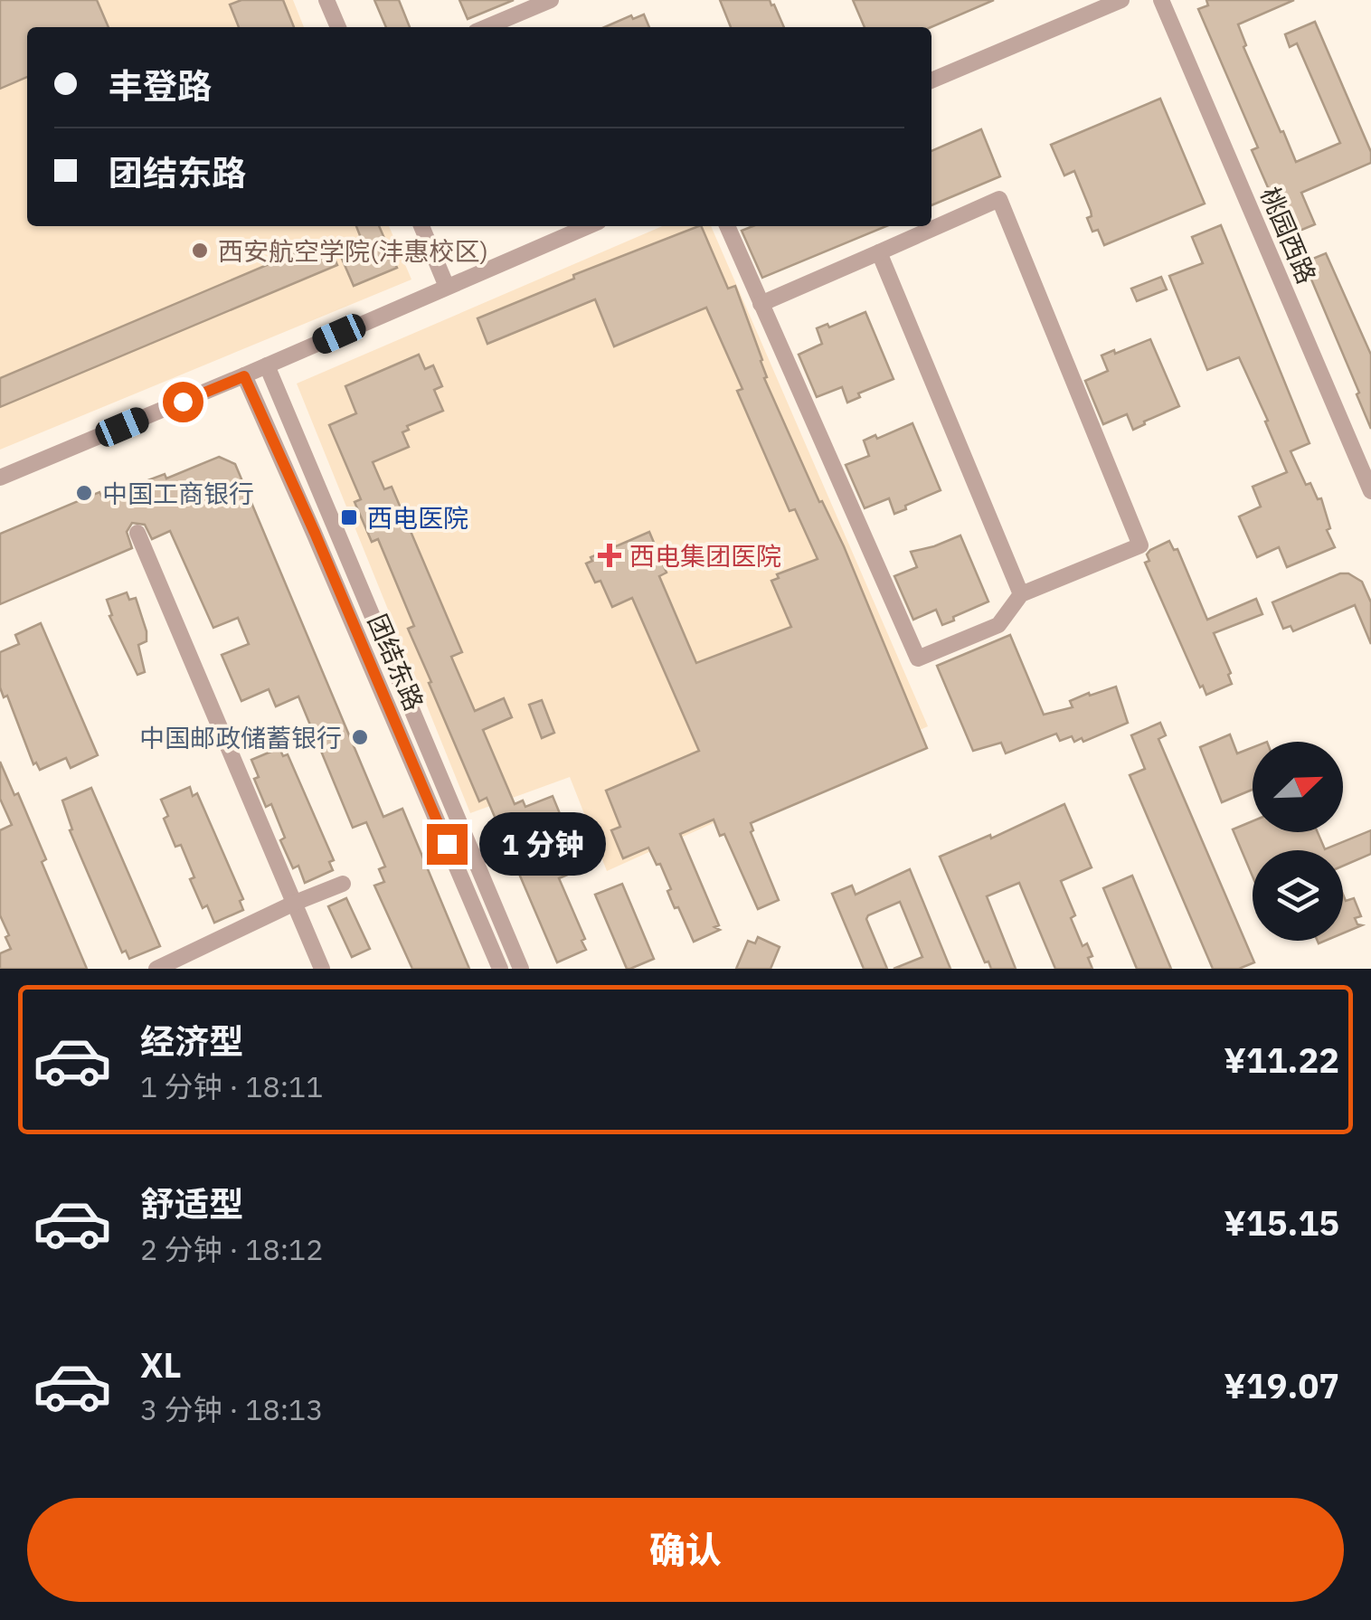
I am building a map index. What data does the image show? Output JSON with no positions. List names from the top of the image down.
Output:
{
  "streets": {
    "street": ["桃园西路", "团结东路"]
  },
  "places": {
    "other": ["西安航空学院(沣惠校区)", "中国工商银行", "中国邮政储蓄银行"],
    "transit": ["西电医院"],
    "health": ["西电集团医院"]
  },
  "north": "top right",
  "page": {
    "banner": ["丰登路", "团结东路"],
    "bubble": "1 分钟",
    "list": [
      {
        "name": "经济型",
        "note": "1 分钟 · 18:11",
        "value": "¥11.22"
      },
      {
        "name": "舒适型",
        "note": "2 分钟 · 18:12",
        "value": "¥15.15"
      },
      {
        "name": "XL",
        "note": "3 分钟 · 18:13",
        "value": "¥19.07"
      }
    ],
    "buttons": "确认"
  }
}
